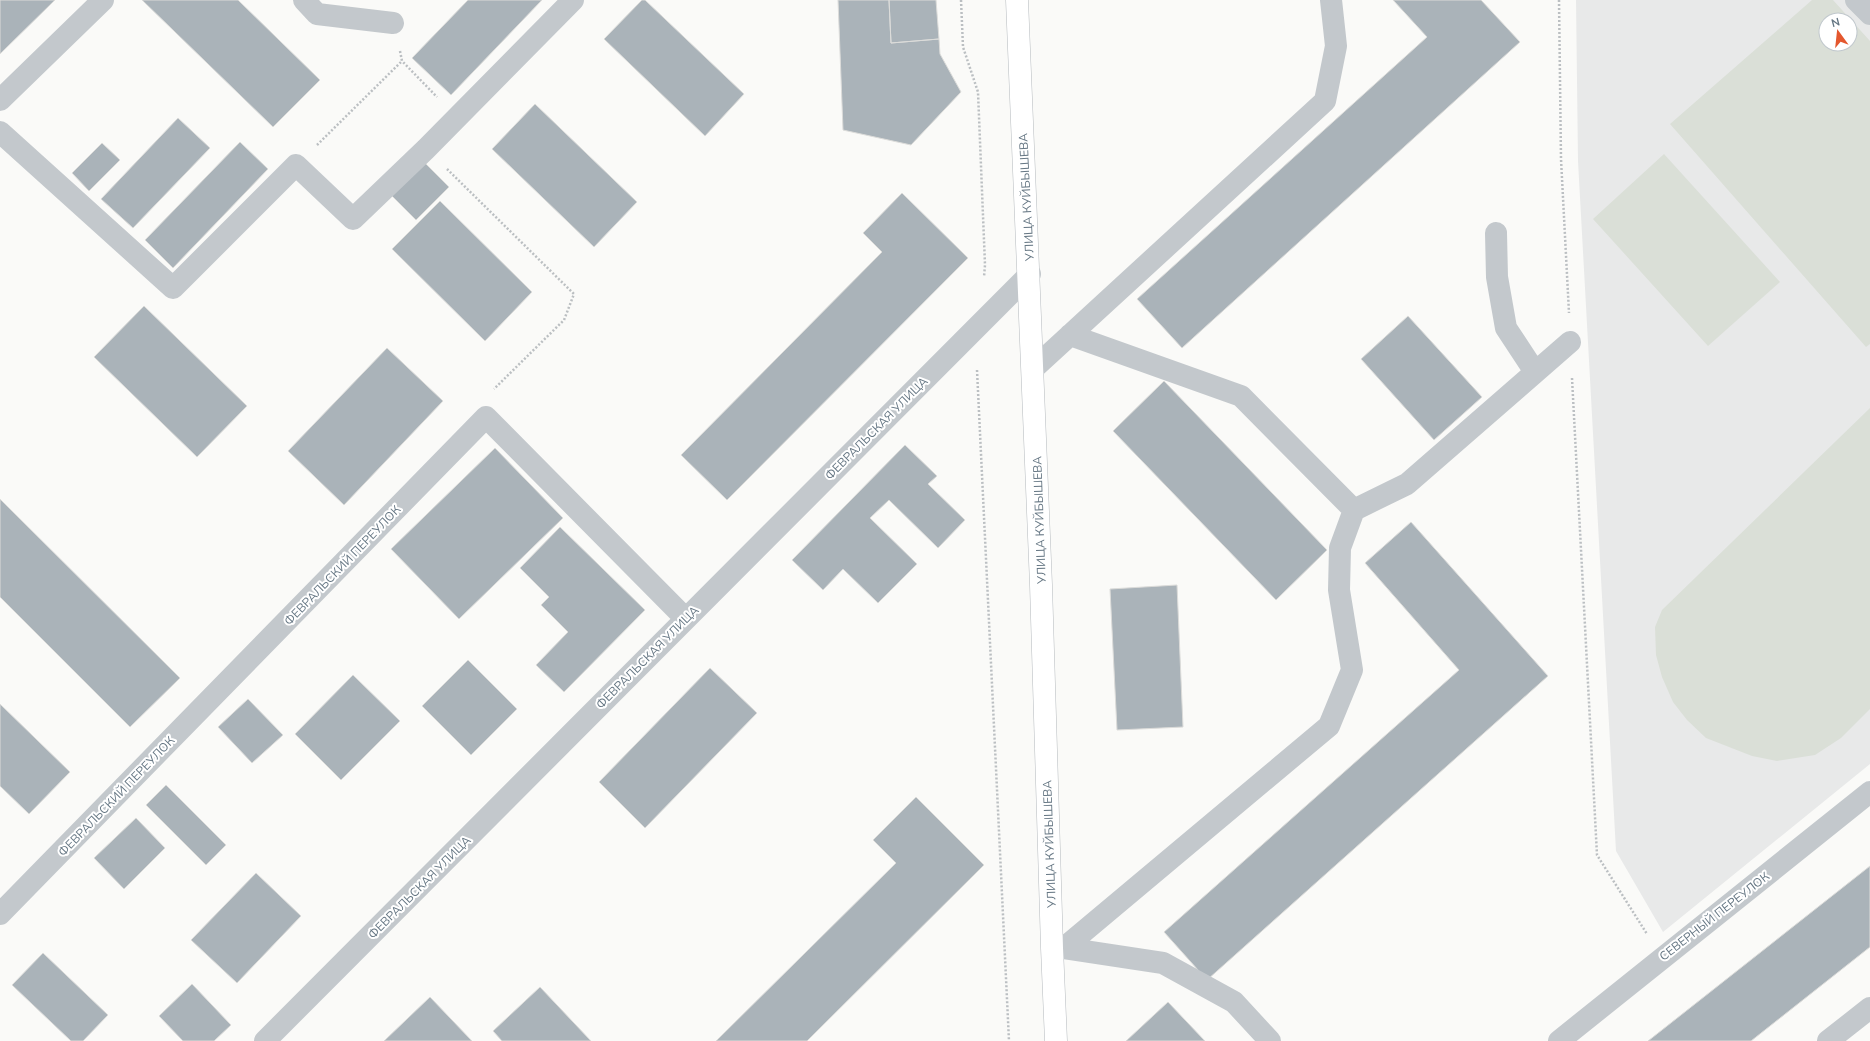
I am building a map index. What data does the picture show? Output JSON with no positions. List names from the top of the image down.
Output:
{
  "streets": {
    "main road": ["УЛИЦА КУЙБЫШЕВА"],
    "street": ["ФЕВРАЛЬСКАЯ УЛИЦА", "ФЕВРАЛЬСКИЙ ПЕРЕУЛОК", "СЕВЕРНЫЙ ПЕРЕУЛОК"]
  },
  "crossings": [
    ["УЛИЦА КУЙБЫШЕВА", "ФЕВРАЛЬСКАЯ УЛИЦА"]
  ],
  "north": "top"
}
